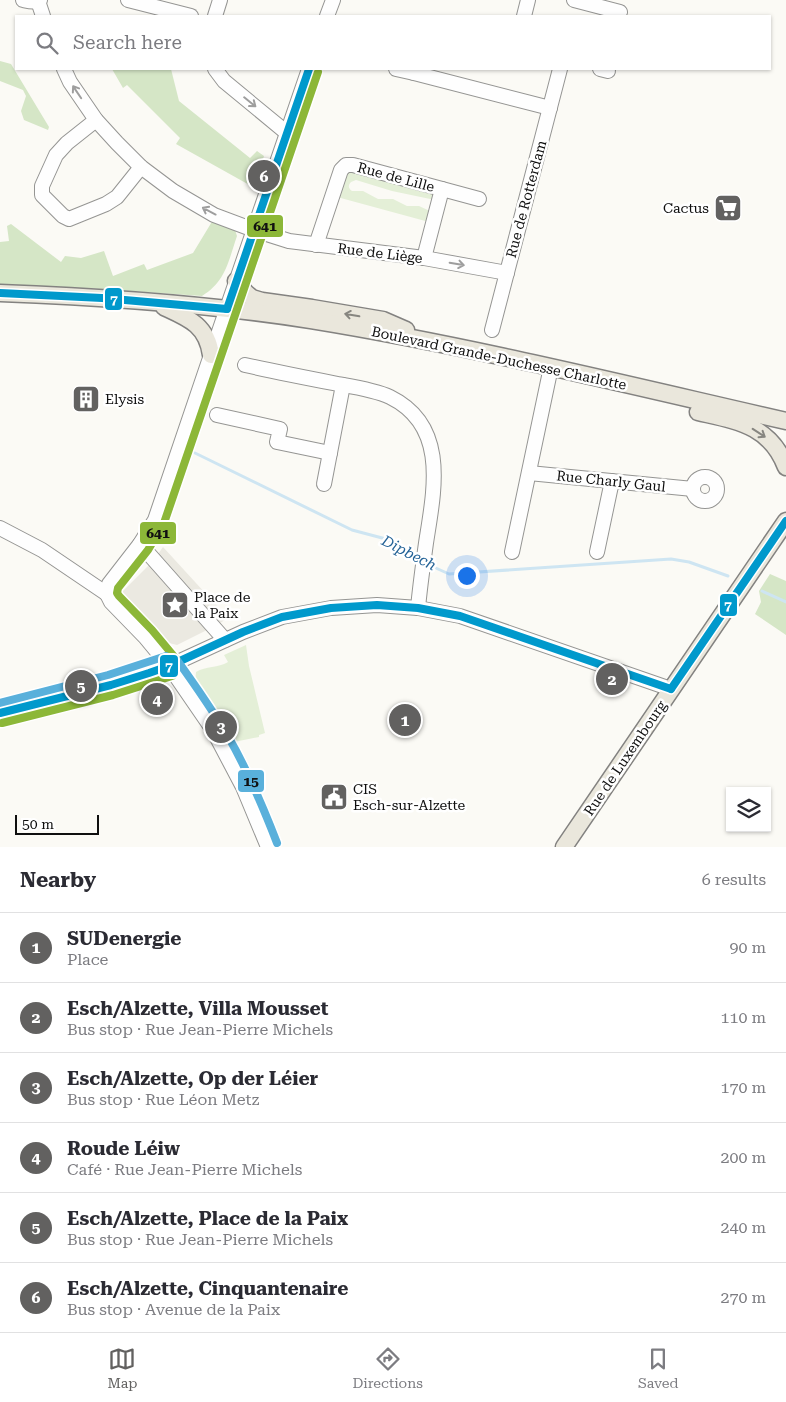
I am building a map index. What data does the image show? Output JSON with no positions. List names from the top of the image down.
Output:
{
  "streets": {
    "main road": ["Boulevard Grande-Duchesse Charlotte", "Rue de Luxembourg"],
    "street": [
      "Rue de Lille",
      "Rue de Rotterdam",
      "Rue de Liège",
      "Rue Charly Gaul"
    ]
  },
  "crossings": [
    ["Rue de Lille", "Rue de Liège"],
    ["Rue de Rotterdam", "Rue de Liège"]
  ],
  "water": ["Dipbech"],
  "places": {
    "supermarket": ["Cactus"],
    "building": ["Elysis"],
    "place": ["Place de la Paix"],
    "public building": ["CIS Esch-sur-Alzette"]
  },
  "lines": ["transit line 7", "transit line 641", "transit line 15"],
  "scale_bar": "50 m",
  "page": {
    "search": "Search here",
    "pins": [
      "6",
      "2",
      "5",
      "4",
      "1",
      "3"
    ],
    "scale": "50 m",
    "heading": ["Nearby", "6 results"],
    "list": [
      {
        "mark": "1",
        "name": "SUDenergie",
        "note": "Place",
        "value": "90 m"
      },
      {
        "mark": "2",
        "name": "Esch/Alzette, Villa Mousset",
        "note": "Bus stop · Rue Jean-Pierre Michels",
        "value": "110 m"
      },
      {
        "mark": "3",
        "name": "Esch/Alzette, Op der Léier",
        "note": "Bus stop · Rue Léon Metz",
        "value": "170 m"
      },
      {
        "mark": "4",
        "name": "Roude Léiw",
        "note": "Café · Rue Jean-Pierre Michels",
        "value": "200 m"
      },
      {
        "mark": "5",
        "name": "Esch/Alzette, Place de la Paix",
        "note": "Bus stop · Rue Jean-Pierre Michels",
        "value": "240 m"
      },
      {
        "mark": "6",
        "name": "Esch/Alzette, Cinquantenaire",
        "note": "Bus stop · Avenue de la Paix",
        "value": "270 m"
      }
    ],
    "nav": ["Map", "Directions", "Saved"]
  }
}
